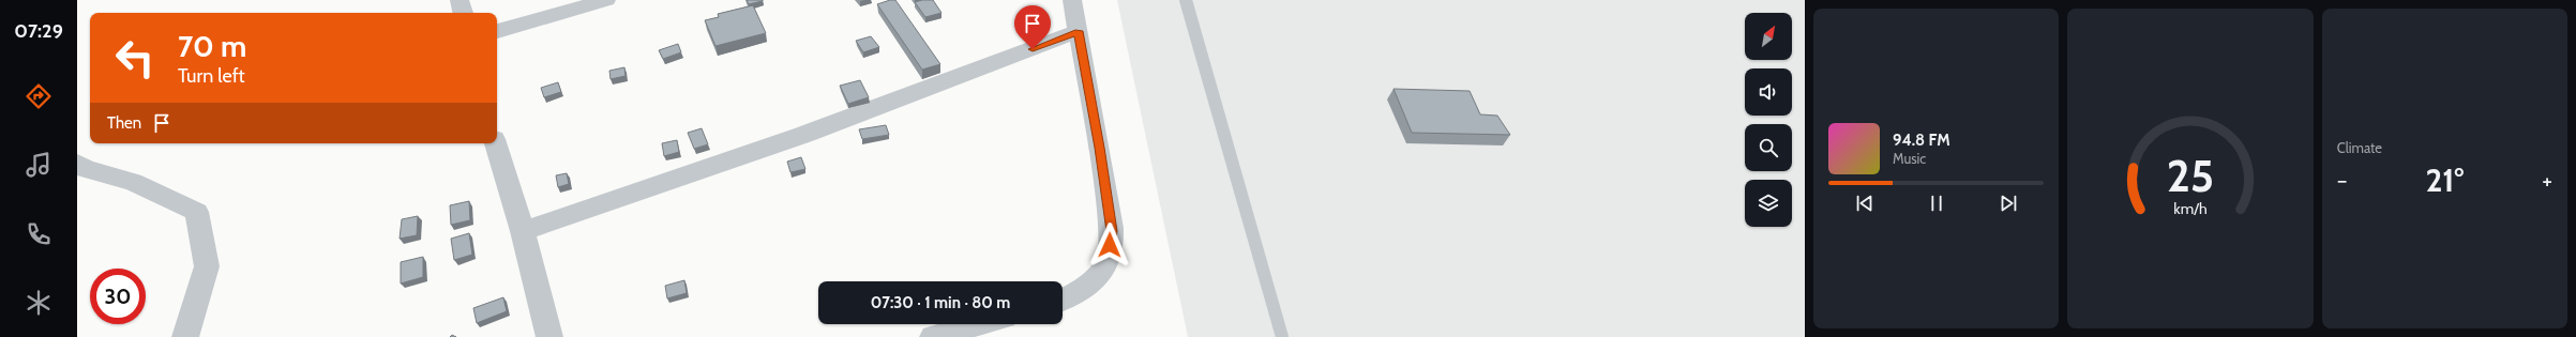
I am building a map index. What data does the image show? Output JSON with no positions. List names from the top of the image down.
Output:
{
  "north": "top right",
  "page": {
    "tabs": "07:29",
    "tile": "Climate",
    "turn": ["70 m", "Turn left"],
    "then": "Then",
    "song": ["94.8 FM", "Music"],
    "heat": ["−", "21°", "+"],
    "limit": "30",
    "trip": "07:30 · 1 min · 80 m",
    "gauge": ["25", "km/h"]
  }
}
